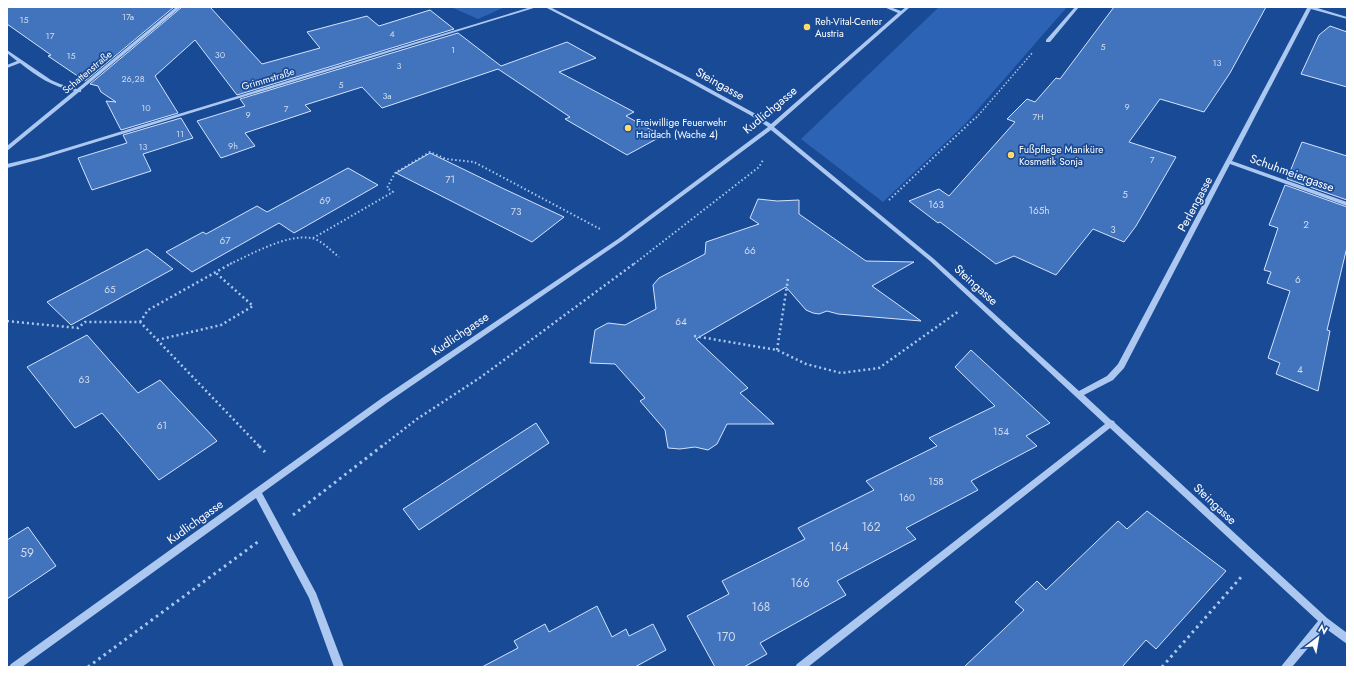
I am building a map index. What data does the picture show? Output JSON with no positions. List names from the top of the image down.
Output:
{
  "streets": {
    "street": [
      "Schattenstraße",
      "Grimmstraße",
      "Steingasse",
      "Kudlichgasse",
      "Schuhmeiergasse",
      "Perlengasse"
    ]
  },
  "crossings": [
    ["Steingasse", "Kudlichgasse"],
    ["Steingasse", "Perlengasse"],
    ["Schuhmeiergasse", "Perlengasse"]
  ],
  "places": ["Reh-Vital-Center Austria", "Freiwillige Feuerwehr Haidach (Wache 4)", "Fußpflege Maniküre Kosmetik Sonja"],
  "house_numbers": [
    "17a",
    "15",
    "4",
    "17",
    "5",
    "1",
    "30",
    "15",
    "13",
    "3",
    "26,28",
    "5",
    "3a",
    "9",
    "10",
    "7",
    "9",
    "7H",
    "11",
    "9h",
    "13",
    "7",
    "71",
    "5",
    "69",
    "163",
    "165h",
    "73",
    "2",
    "3",
    "67",
    "66",
    "6",
    "65",
    "64",
    "4",
    "63",
    "61",
    "154",
    "158",
    "160",
    "162",
    "164",
    "59",
    "166",
    "168",
    "170"
  ],
  "north": "top right"
}
